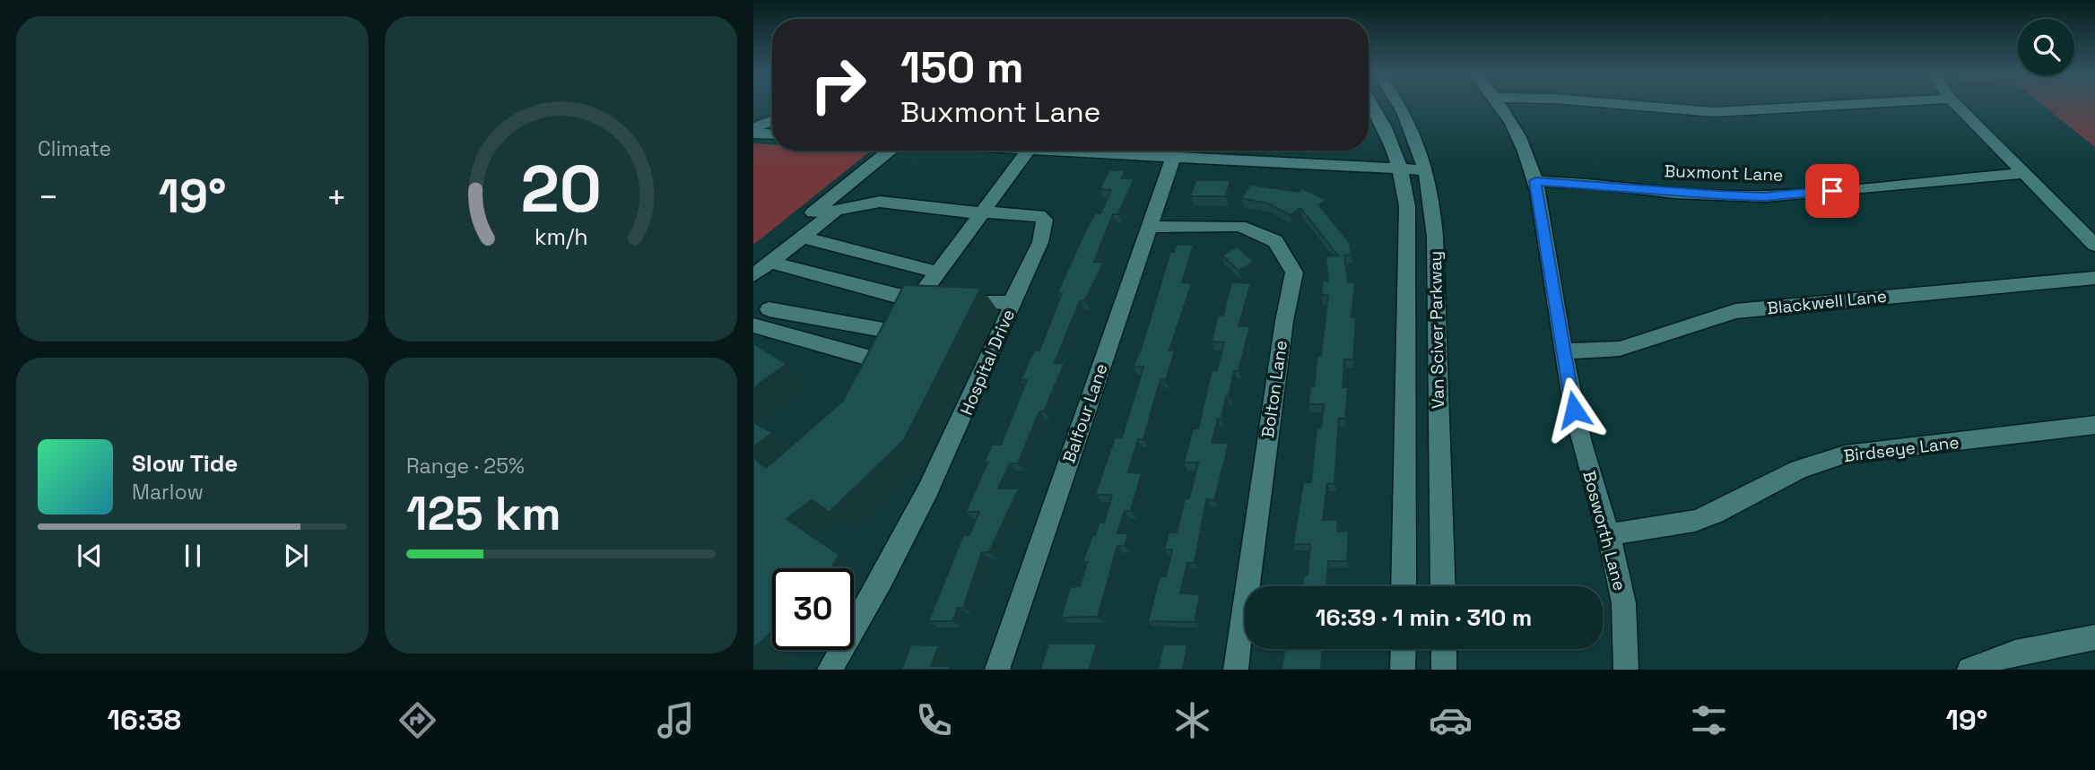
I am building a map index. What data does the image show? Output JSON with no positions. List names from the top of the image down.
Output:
{
  "streets": {
    "street": [
      "Buxmont Lane",
      "Blackwell Lane",
      "Van Sciver Parkway",
      "Hospital Drive",
      "Bolton Lane",
      "Balfour Lane",
      "Birdseye Lane",
      "Bosworth Lane"
    ]
  },
  "crossings": [
    ["Buxmont Lane", "Bosworth Lane"],
    ["Blackwell Lane", "Bosworth Lane"],
    ["Bolton Lane", "Balfour Lane"],
    ["Birdseye Lane", "Bosworth Lane"]
  ],
  "page": {
    "tile": [
      "Climate",
      ["Range · 25%", "125 km"]
    ],
    "turn": ["150 m", "Buxmont Lane"],
    "heat": ["−", "19°", "+"],
    "song": ["Slow Tide", "Marlow"],
    "limit": "30",
    "trip": "16:39 · 1 min · 310 m",
    "tabs": ["16:38", "19°"],
    "gauge": ["20", "km/h"]
  }
}
